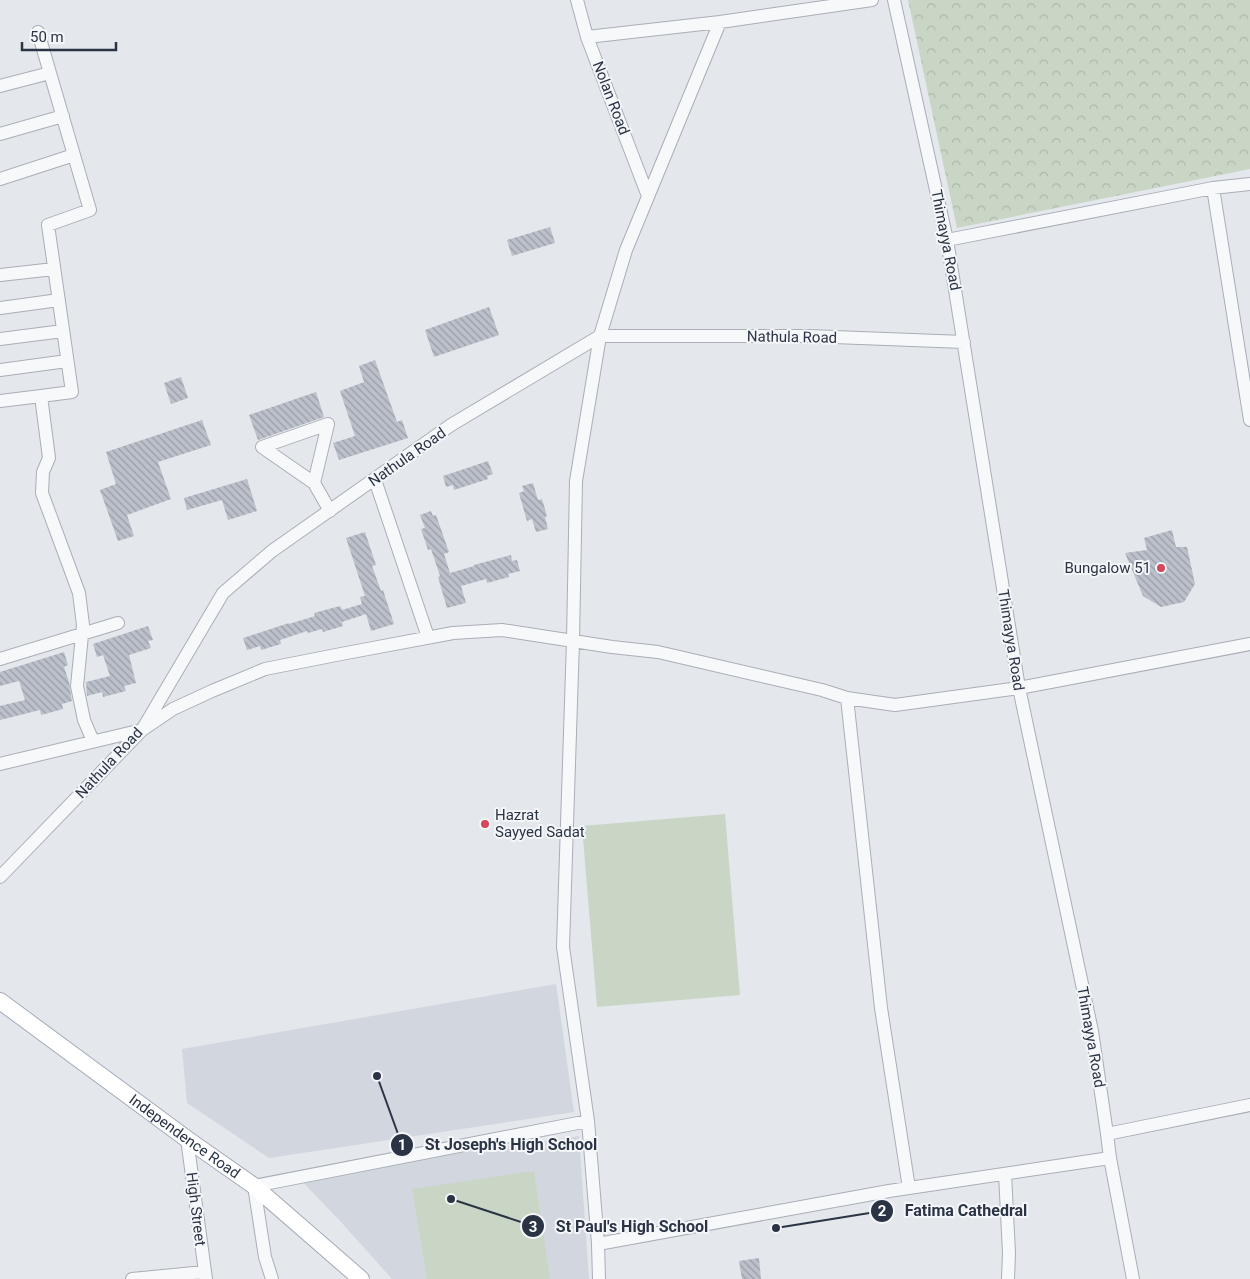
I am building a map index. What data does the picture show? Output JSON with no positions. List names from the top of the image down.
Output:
{
  "streets": {
    "main road": ["Independence Road"],
    "street": [
      "Nolan Road",
      "Thimayya Road",
      "Nathula Road",
      "High Street"
    ]
  },
  "crossings": [
    ["Thimayya Road", "Nathula Road"],
    ["Independence Road", "High Street"]
  ],
  "places": [
    "Bungalow 51",
    "Hazrat Sayyed Sadat",
    "St Joseph's High School",
    "St Paul's High School",
    "Fatima Cathedral"
  ],
  "scale_bar": "50 m"
}
